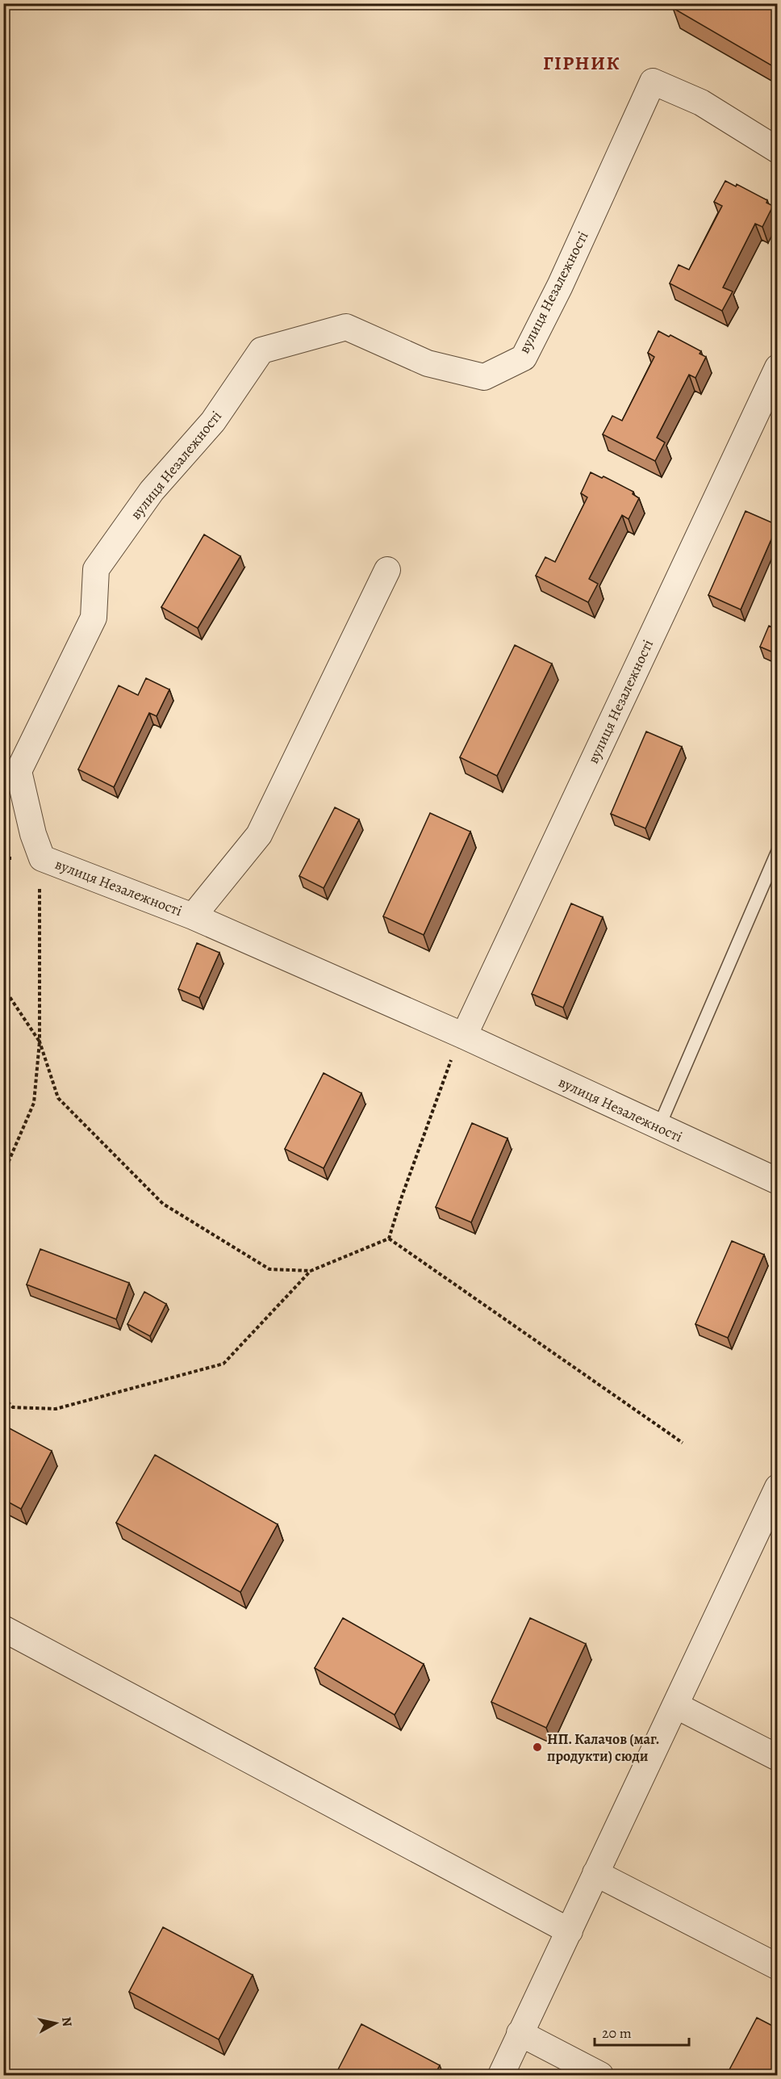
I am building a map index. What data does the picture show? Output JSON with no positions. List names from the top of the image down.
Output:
{
  "streets": {
    "street": ["вулиця Незалежності"]
  },
  "districts": ["ГІРНИК"],
  "places": ["НП. Калачов (маг. продукти) сюди"],
  "scale_bar": "20 m",
  "north": "right"
}
